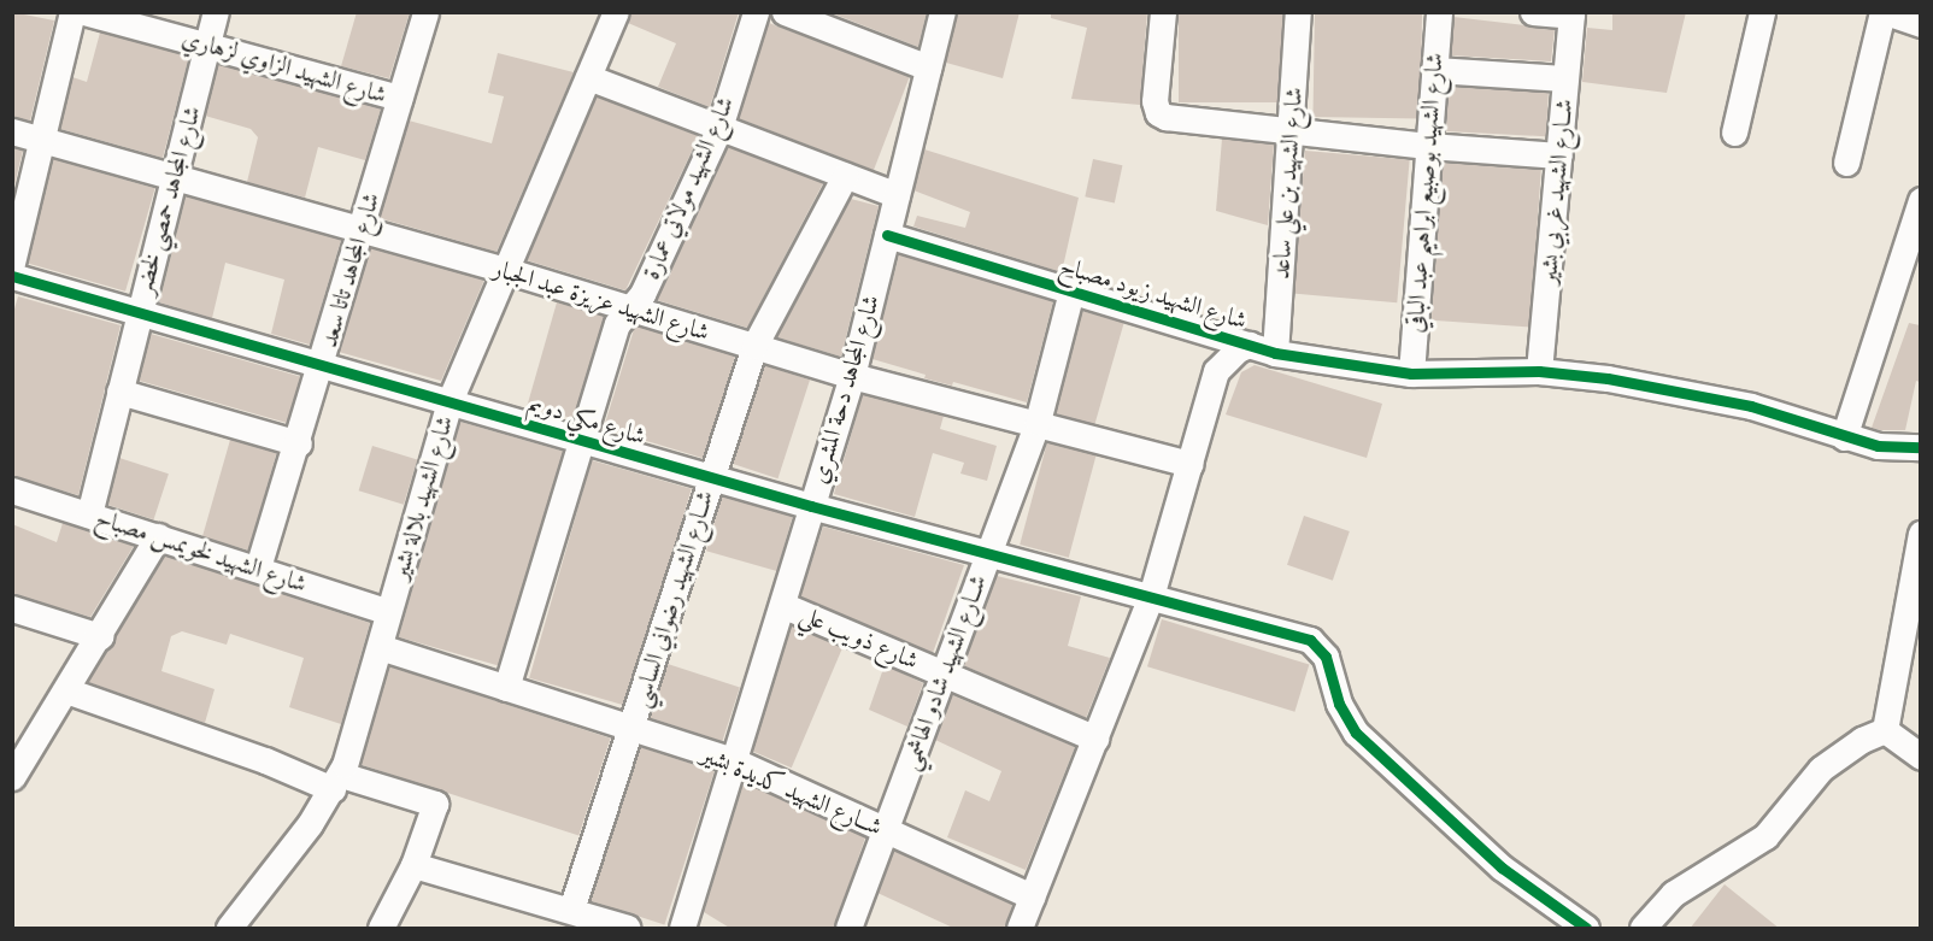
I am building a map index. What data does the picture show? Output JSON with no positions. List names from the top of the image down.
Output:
{
  "streets": {
    "street": [
      "شارع الشهيد الزاوي لزهاري",
      "شارع الشهيد بن علي ساعد",
      "شارع الشهيد مولاتي عمارة",
      "شــارع الشهيد غربي بشير",
      "شارع الشهيد بوصبيع ابراهيم عبد الباقي",
      "شارع المجاهد حمصي لخضر",
      "شارع المجاهد تاتا سعد",
      "شارع الشهيد زيود مصباح",
      "شارع الشهيد عزيزة عبد الجبار",
      "شارع المجاهد دحة المشري",
      "شارع مكي دويم",
      "شارع الشهيد بلالة بشير",
      "شارع الشهيد لخويمس مصباح",
      "شــارع الشهيد رضواني الساسي",
      "شارع ذويب علي",
      "شــارع الشهيد شادو الهاشمي",
      "شــارع الشهيد كديدة بشير"
    ]
  },
  "crossings": [
    ["شارع الشهيد الزاوي لزهاري", "شارع المجاهد حمصي لخضر"],
    ["شارع الشهيد الزاوي لزهاري", "شارع المجاهد تاتا سعد"],
    ["شارع الشهيد بن علي ساعد", "شارع الشهيد زيود مصباح"],
    ["شارع الشهيد مولاتي عمارة", "شارع الشهيد عزيزة عبد الجبار"],
    ["شارع الشهيد مولاتي عمارة", "شارع مكي دويم"],
    ["شارع الشهيد مولاتي عمارة", "شــارع الشهيد كديدة بشير"],
    ["شــارع الشهيد غربي بشير", "شارع الشهيد زيود مصباح"],
    ["شارع الشهيد بوصبيع ابراهيم عبد الباقي", "شارع الشهيد زيود مصباح"],
    ["شارع المجاهد حمصي لخضر", "شارع الشهيد عزيزة عبد الجبار"],
    ["شارع المجاهد حمصي لخضر", "شارع مكي دويم"],
    ["شارع المجاهد حمصي لخضر", "شارع الشهيد لخويمس مصباح"],
    ["شارع المجاهد تاتا سعد", "شارع الشهيد عزيزة عبد الجبار"],
    ["شارع المجاهد تاتا سعد", "شارع مكي دويم"],
    ["شارع المجاهد تاتا سعد", "شارع الشهيد لخويمس مصباح"],
    ["شارع الشهيد زيود مصباح", "شارع المجاهد دحة المشري"],
    ["شارع الشهيد زيود مصباح", "شــارع الشهيد شادو الهاشمي"],
    ["شارع الشهيد عزيزة عبد الجبار", "شارع المجاهد دحة المشري"],
    ["شارع الشهيد عزيزة عبد الجبار", "شارع الشهيد بلالة بشير"],
    ["شارع الشهيد عزيزة عبد الجبار", "شــارع الشهيد رضواني الساسي"],
    ["شارع الشهيد عزيزة عبد الجبار", "شــارع الشهيد شادو الهاشمي"],
    ["شارع المجاهد دحة المشري", "شارع مكي دويم"],
    ["شارع المجاهد دحة المشري", "شارع ذويب علي"],
    ["شارع المجاهد دحة المشري", "شــارع الشهيد كديدة بشير"],
    ["شارع مكي دويم", "شارع الشهيد بلالة بشير"],
    ["شارع مكي دويم", "شــارع الشهيد رضواني الساسي"],
    ["شارع مكي دويم", "شــارع الشهيد شادو الهاشمي"],
    ["شارع الشهيد بلالة بشير", "شارع الشهيد لخويمس مصباح"],
    ["شارع الشهيد بلالة بشير", "شــارع الشهيد كديدة بشير"],
    ["شــارع الشهيد رضواني الساسي", "شــارع الشهيد كديدة بشير"],
    ["شارع ذويب علي", "شــارع الشهيد شادو الهاشمي"],
    ["شــارع الشهيد شادو الهاشمي", "شــارع الشهيد كديدة بشير"]
  ]
}
